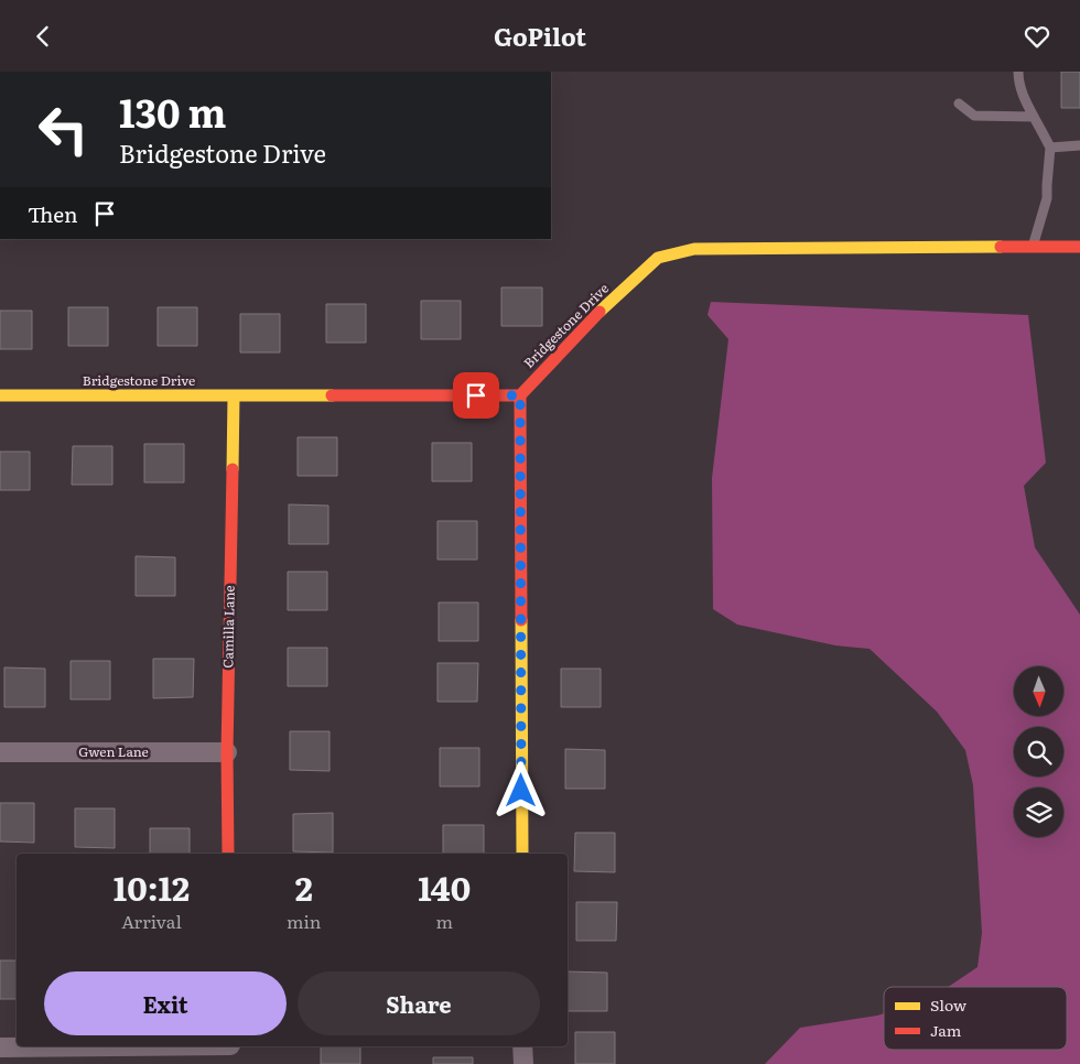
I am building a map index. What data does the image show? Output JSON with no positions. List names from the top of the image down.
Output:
{
  "streets": {
    "street": ["Bridgestone Drive", "Camilla Lane", "Gwen Lane"]
  },
  "crossings": [
    ["Bridgestone Drive", "Camilla Lane"],
    ["Camilla Lane", "Gwen Lane"]
  ],
  "legend": ["Slow", "Jam"],
  "north": "bottom",
  "page": {
    "header": "GoPilot",
    "turn": ["130 m", "Bridgestone Drive"],
    "then": "Then",
    "eta": [
      "10:12",
      "Arrival",
      "2",
      "min",
      "140",
      "m"
    ],
    "buttons": ["Exit", "Share"]
  }
}
